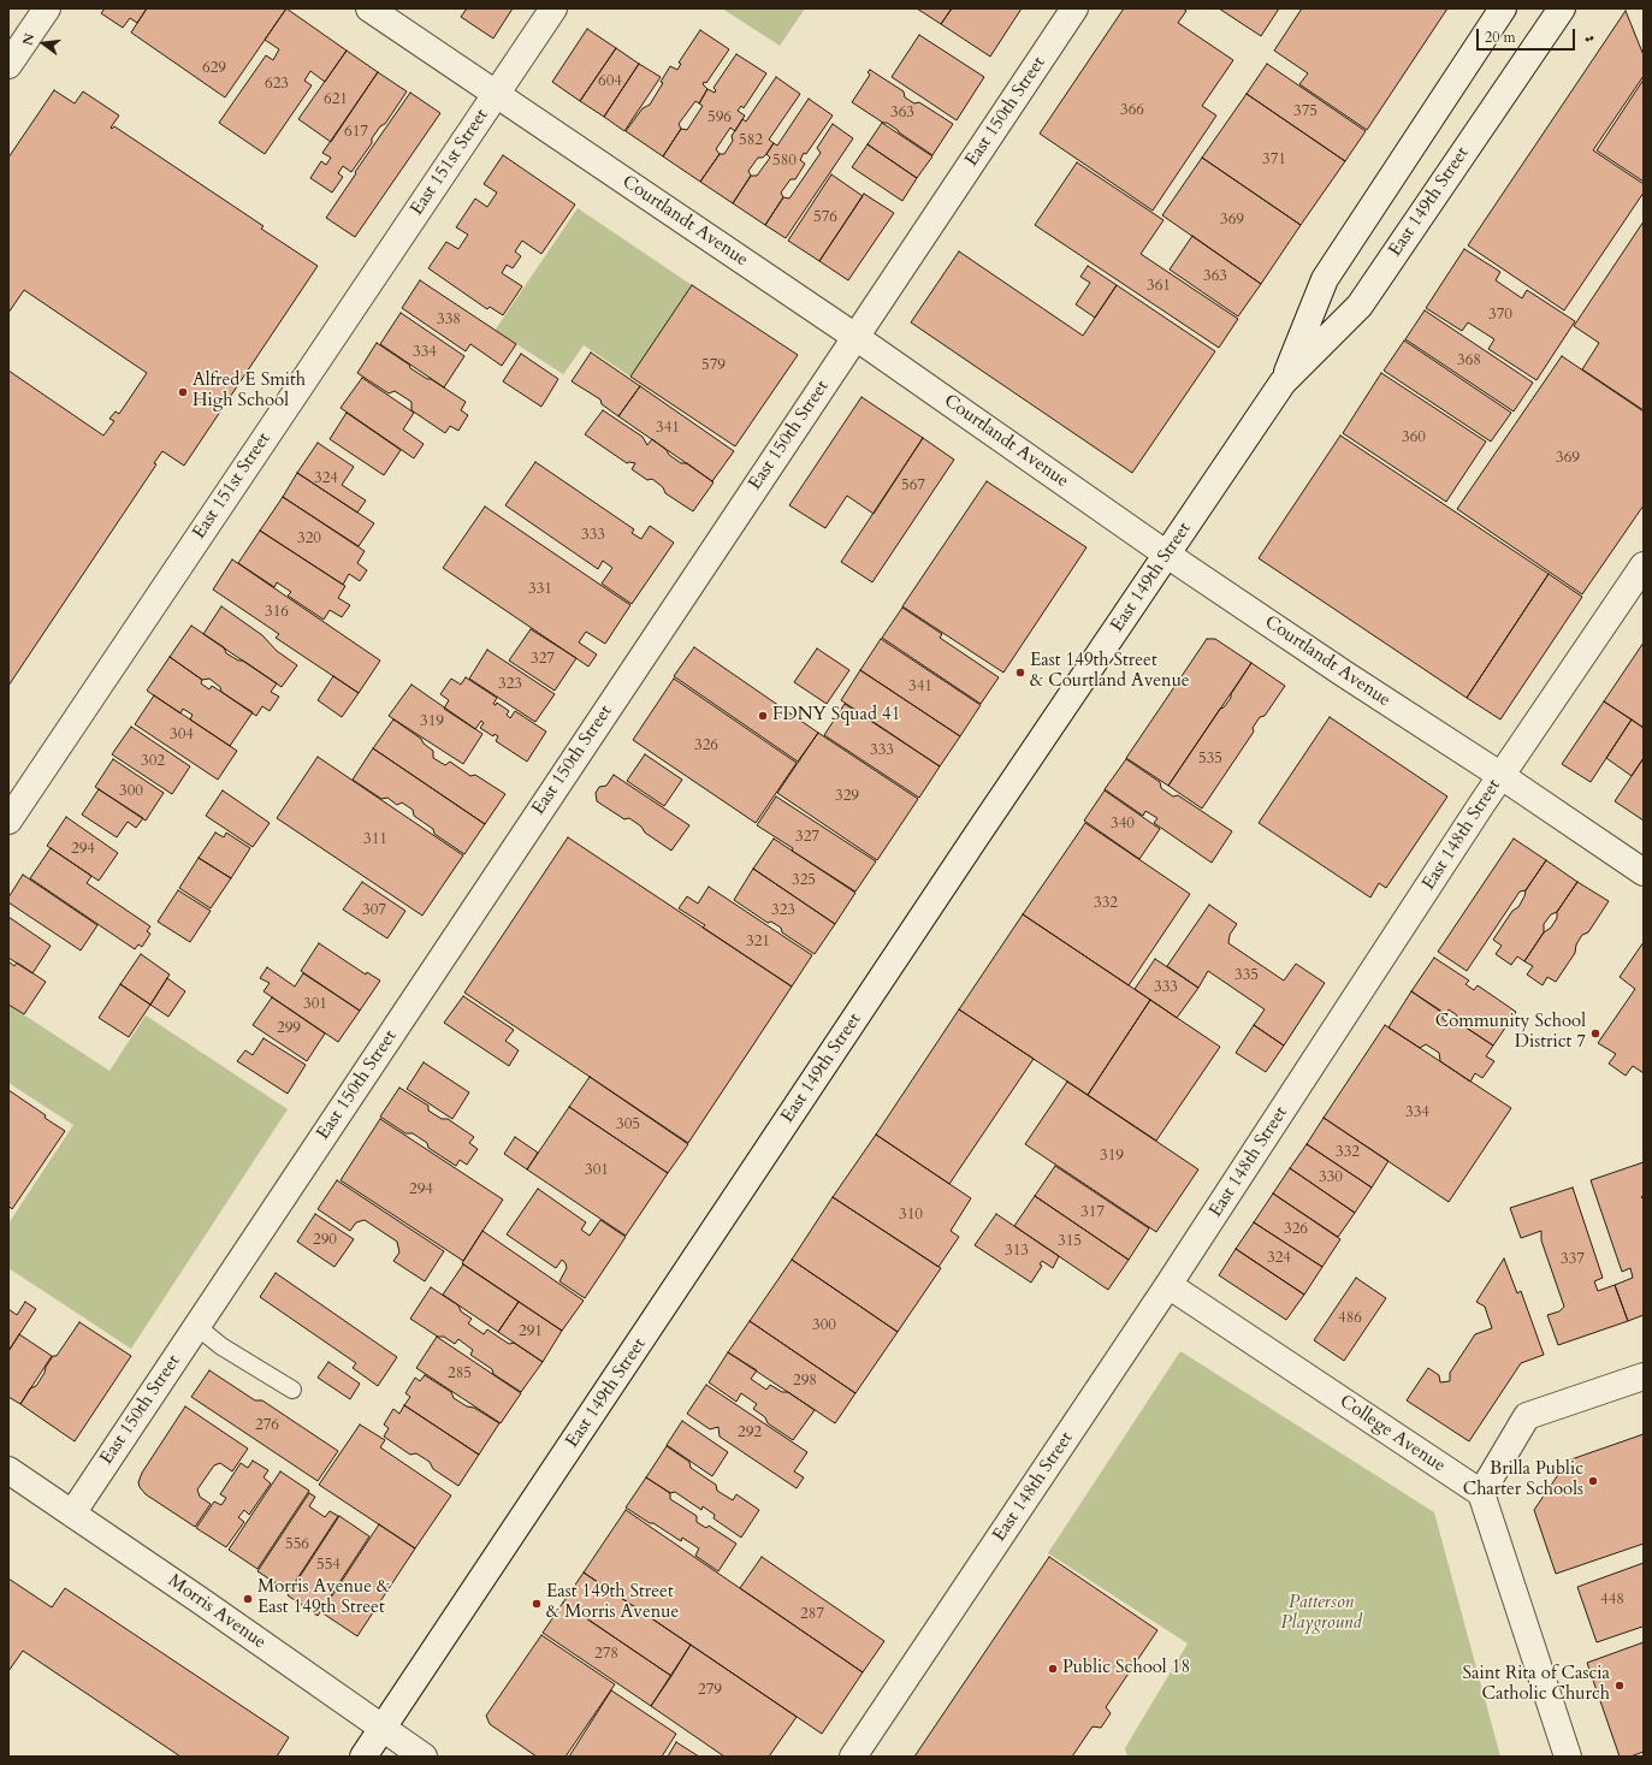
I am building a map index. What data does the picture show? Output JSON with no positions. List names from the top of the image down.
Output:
{
  "streets": {
    "street": [
      "East 150th Street",
      "East 151st Street",
      "East 149th Street",
      "Courtlandt Avenue",
      "East 148th Street",
      "College Avenue",
      "Morris Avenue"
    ]
  },
  "crossings": [
    ["East 150th Street", "Courtlandt Avenue"],
    ["East 150th Street", "Morris Avenue"],
    ["East 151st Street", "Courtlandt Avenue"],
    ["East 149th Street", "Courtlandt Avenue"],
    ["East 149th Street", "Morris Avenue"],
    ["Courtlandt Avenue", "East 148th Street"],
    ["East 148th Street", "College Avenue"]
  ],
  "parks": ["Patterson Playground"],
  "places": [
    "Alfred E Smith High School",
    "East 149th Street & Courtland Avenue",
    "FDNY Squad 41",
    "Community School District 7",
    "Brilla Public Charter Schools",
    "Morris Avenue & East 149th Street",
    "East 149th Street & Morris Avenue",
    "Public School 18",
    "Saint Rita of Cascia Catholic Church"
  ],
  "house_numbers": [
    "629",
    "604",
    "623",
    "621",
    "366",
    "375",
    "363",
    "596",
    "617",
    "582",
    "371",
    "580",
    "576",
    "369",
    "363",
    "361",
    "370",
    "338",
    "334",
    "368",
    "579",
    "341",
    "360",
    "369",
    "324",
    "567",
    "333",
    "320",
    "331",
    "316",
    "327",
    "323",
    "341",
    "319",
    "304",
    "326",
    "333",
    "535",
    "302",
    "300",
    "329",
    "340",
    "327",
    "311",
    "294",
    "325",
    "332",
    "307",
    "323",
    "321",
    "335",
    "333",
    "301",
    "299",
    "334",
    "305",
    "332",
    "319",
    "301",
    "330",
    "294",
    "317",
    "310",
    "326",
    "290",
    "315",
    "313",
    "324",
    "337",
    "486",
    "300",
    "291",
    "285",
    "298",
    "276",
    "292",
    "556",
    "554",
    "448",
    "287",
    "278",
    "279"
  ],
  "scale_bar": "20 m",
  "north": "left"
}
